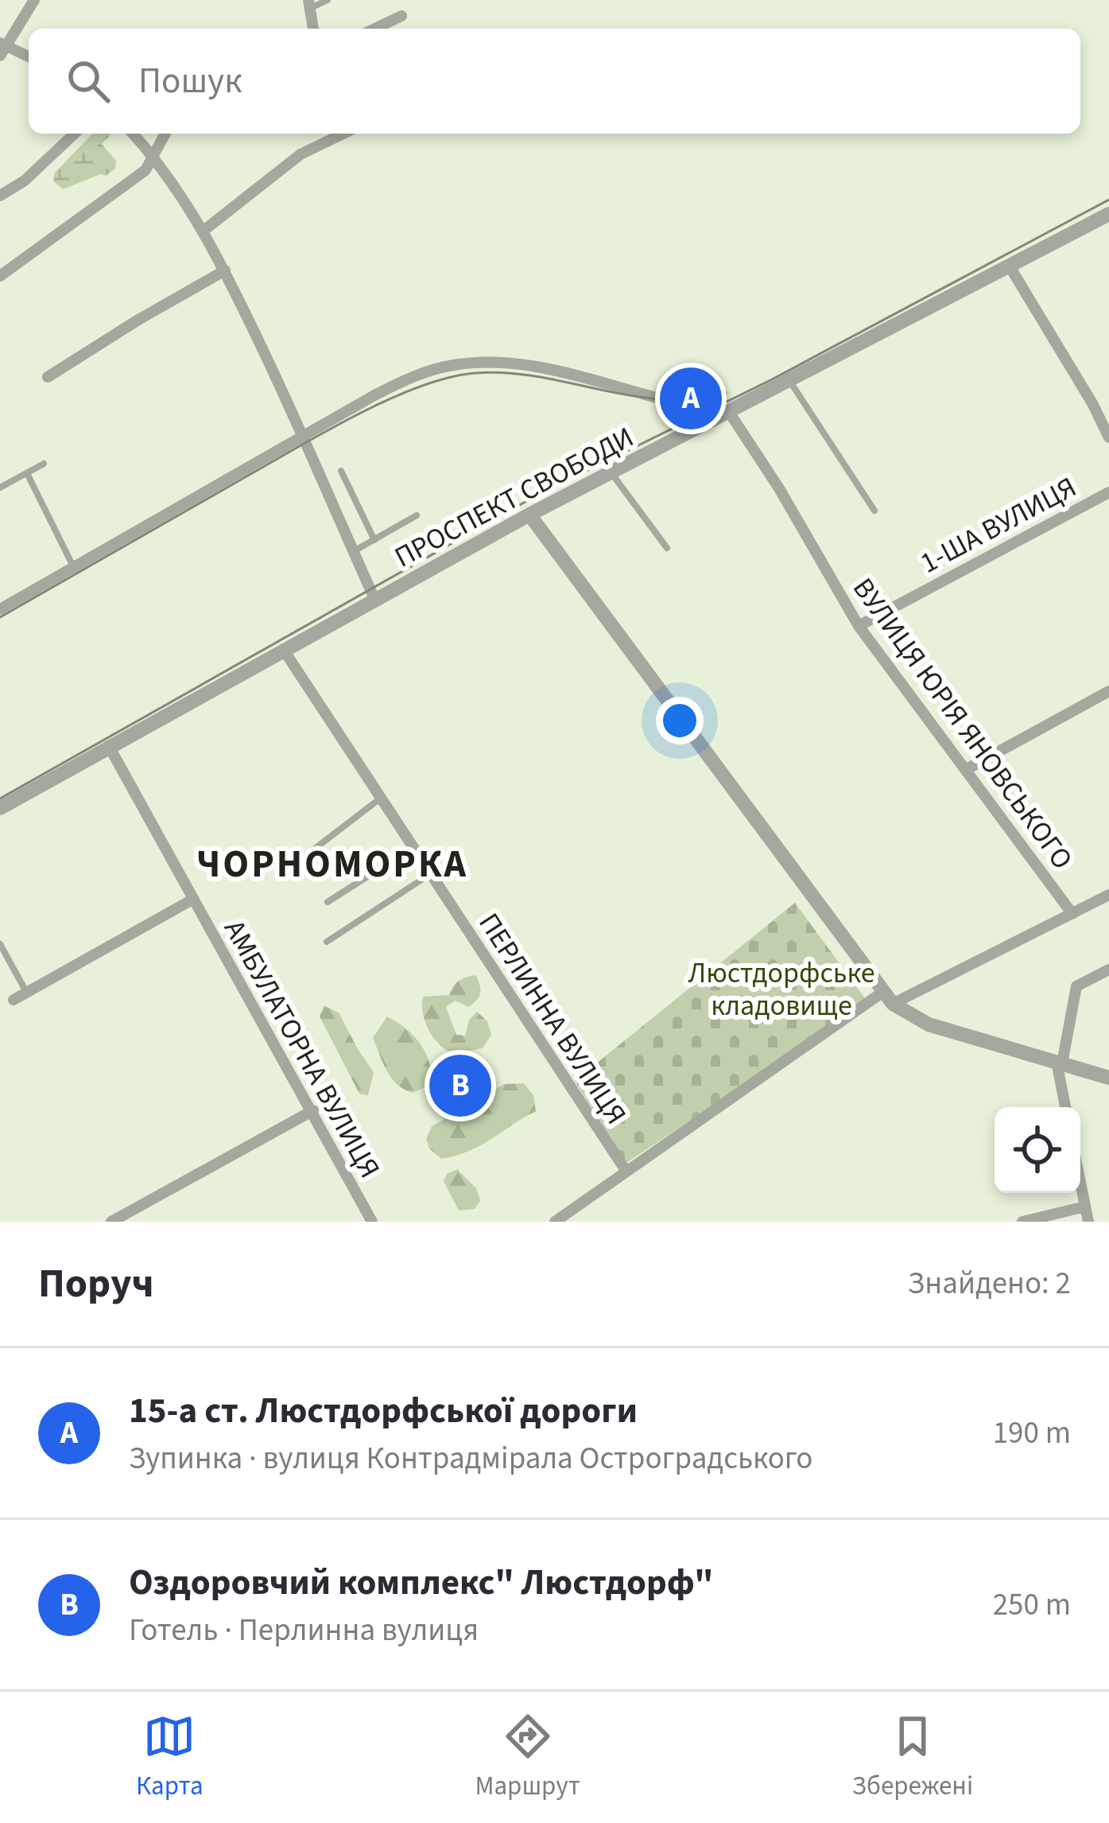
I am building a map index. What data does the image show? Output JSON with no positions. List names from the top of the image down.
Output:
{
  "streets": {
    "street": [
      "ПРОСПЕКТ СВОБОДИ",
      "1-ША ВУЛИЦЯ",
      "ВУЛИЦЯ ЮРІЯ ЯНОВСЬКОГО",
      "ПЕРЛИННА ВУЛИЦЯ",
      "АМБУЛАТОРНА ВУЛИЦЯ"
    ]
  },
  "crossings": [
    ["ПРОСПЕКТ СВОБОДИ", "ВУЛИЦЯ ЮРІЯ ЯНОВСЬКОГО"],
    ["ПРОСПЕКТ СВОБОДИ", "ПЕРЛИННА ВУЛИЦЯ"],
    ["ПРОСПЕКТ СВОБОДИ", "АМБУЛАТОРНА ВУЛИЦЯ"],
    ["1-ША ВУЛИЦЯ", "ВУЛИЦЯ ЮРІЯ ЯНОВСЬКОГО"]
  ],
  "districts": ["ЧОРНОМОРКА"],
  "parks": ["Люстдорфське кладовище"],
  "page": {
    "search": "Пошук",
    "pins": ["A", "B"],
    "heading": ["Поруч", "Знайдено: 2"],
    "list": [
      {
        "mark": "A",
        "name": "15-а ст. Люстдорфської дороги",
        "note": "Зупинка · вулиця Контрадмірала Остроградського",
        "value": "190 m"
      },
      {
        "mark": "B",
        "name": "Оздоровчий комплекс\" Люстдорф\"",
        "note": "Готель · Перлинна вулиця",
        "value": "250 m"
      }
    ],
    "nav": ["Карта", "Маршрут", "Збережені"]
  }
}
